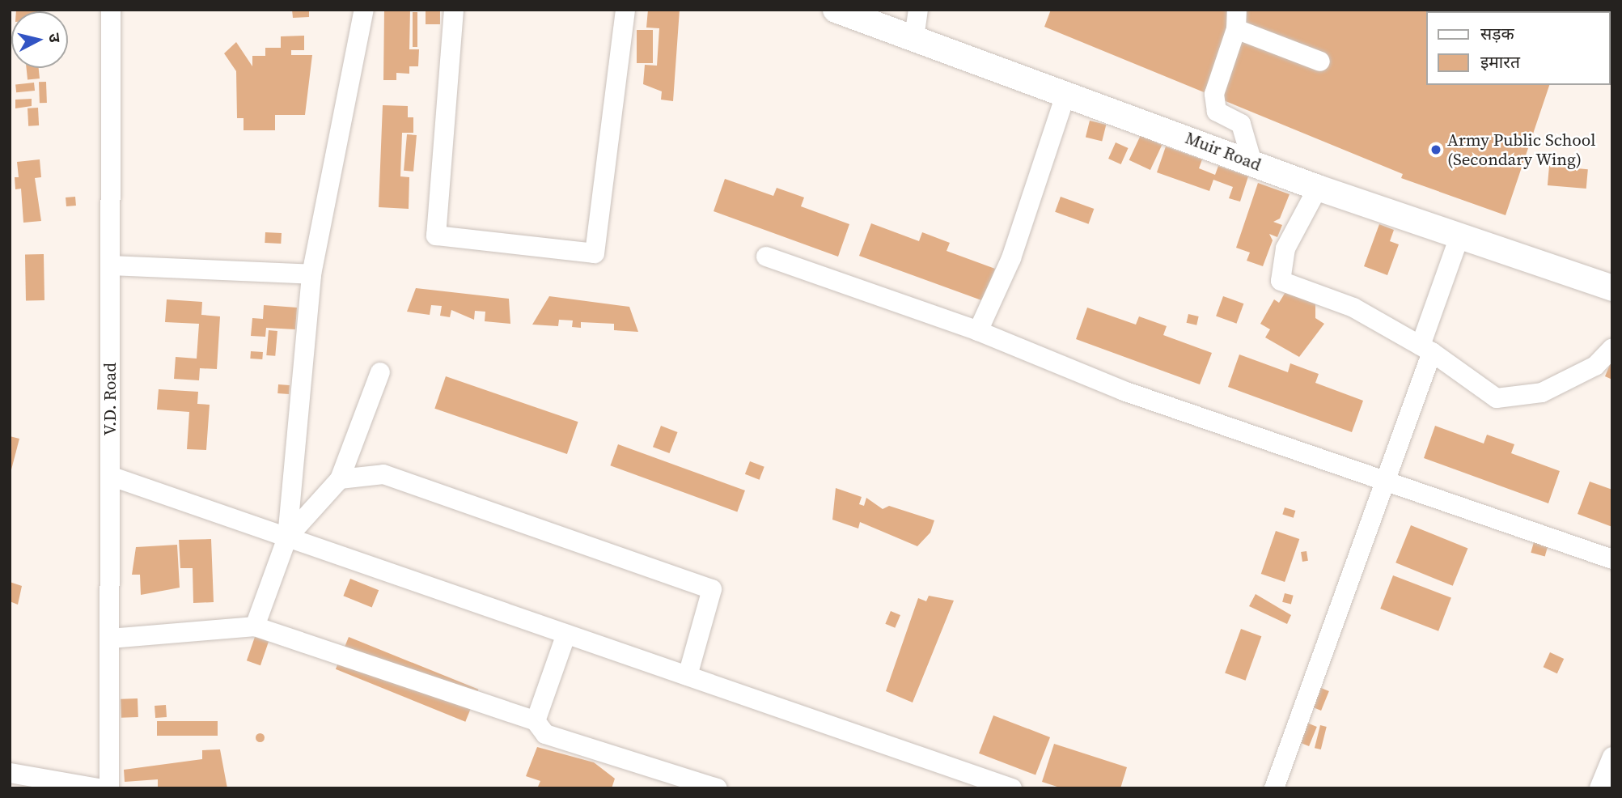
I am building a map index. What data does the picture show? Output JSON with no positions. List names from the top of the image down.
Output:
{
  "streets": {
    "main road": ["Muir Road"],
    "street": ["V.D. Road"]
  },
  "places": ["Army Public School (Secondary Wing)"],
  "legend": ["सड़क", "इमारत"],
  "north": "right"
}
